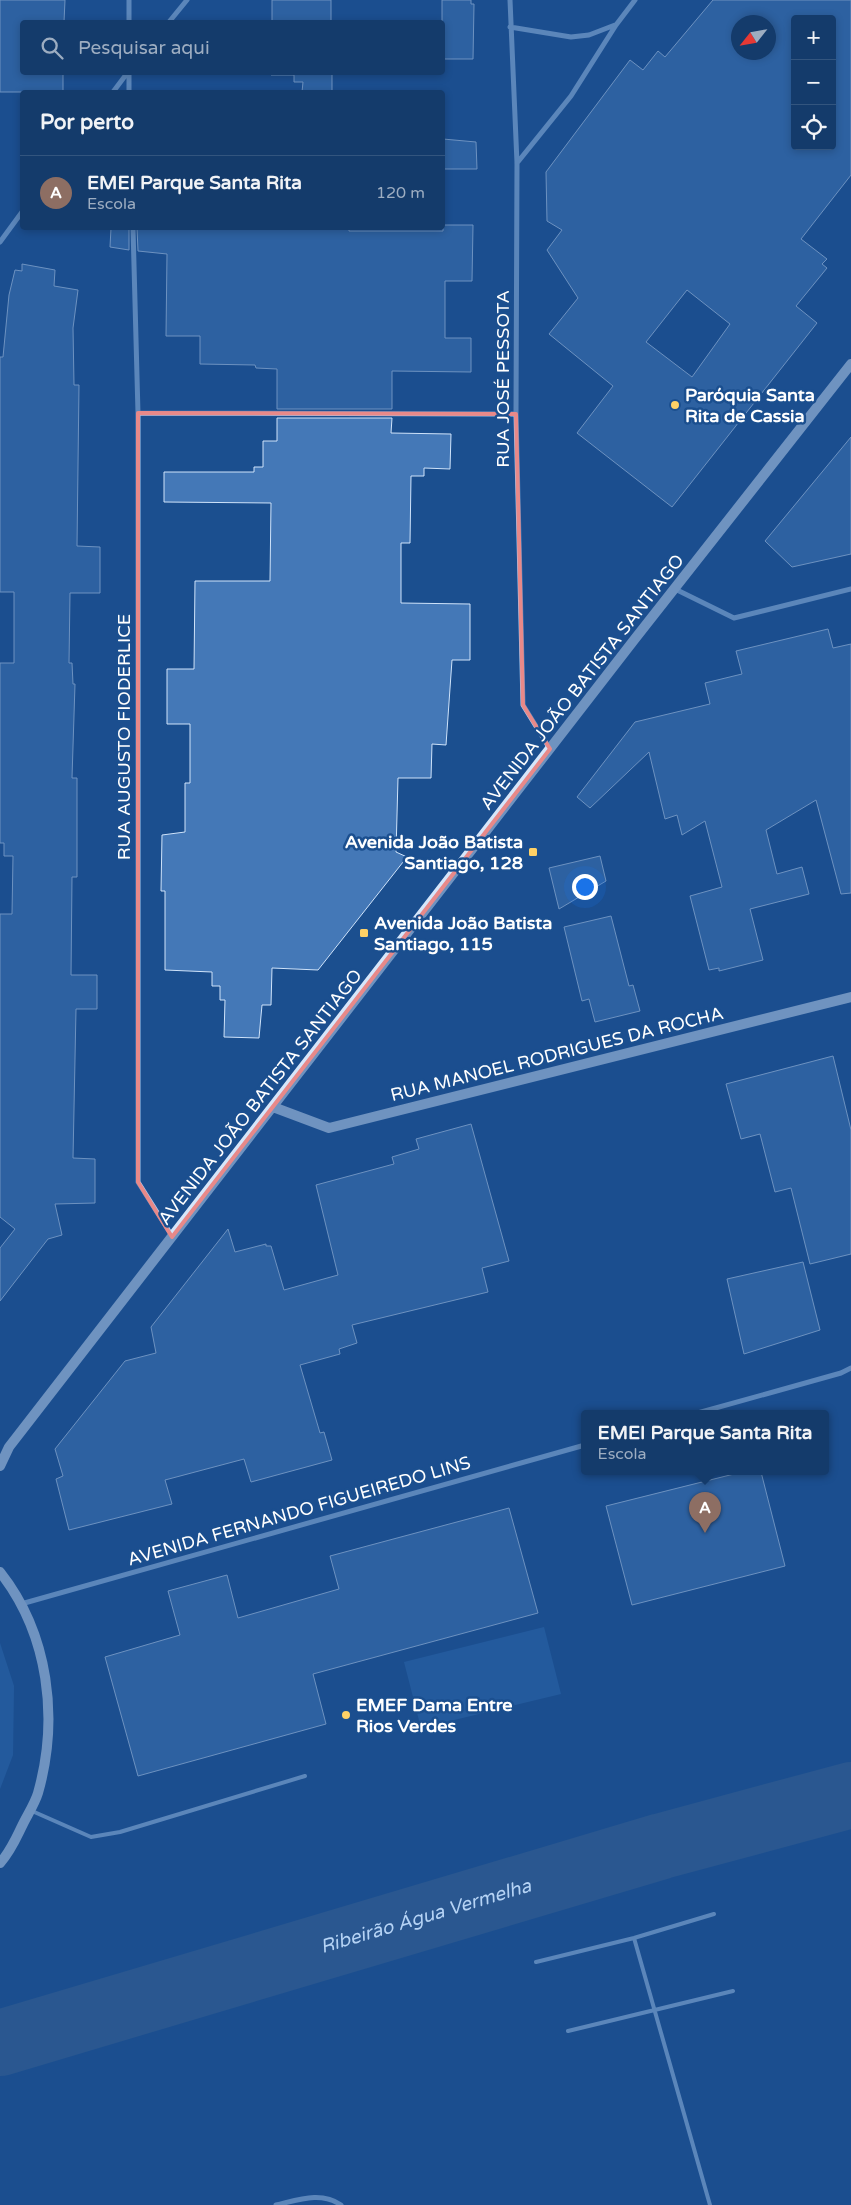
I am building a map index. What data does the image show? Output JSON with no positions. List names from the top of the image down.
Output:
{
  "streets": {
    "street": [
      "RUA JOSÉ PESSOTA",
      "AVENIDA JOÃO BATISTA SANTIAGO",
      "RUA AUGUSTO FIODERLICE",
      "RUA MANOEL RODRIGUES DA ROCHA",
      "AVENIDA FERNANDO FIGUEIREDO LINS"
    ]
  },
  "crossings": [
    ["RUA JOSÉ PESSOTA", "AVENIDA JOÃO BATISTA SANTIAGO"],
    ["AVENIDA JOÃO BATISTA SANTIAGO", "RUA AUGUSTO FIODERLICE"],
    ["AVENIDA JOÃO BATISTA SANTIAGO", "RUA MANOEL RODRIGUES DA ROCHA"]
  ],
  "water": ["Ribeirão Água Vermelha"],
  "places": {
    "other": ["Paróquia Santa Rita de Cassia", "EMEF Dama Entre Rios Verdes"],
    "transit": ["Avenida João Batista Santiago, 128", "Avenida João Batista Santiago, 115"]
  },
  "north": "bottom left",
  "page": {
    "map_buttons": ["+", "−"],
    "search": "Pesquisar aqui",
    "heading": "Por perto",
    "list": [
      {
        "mark": "A",
        "name": "EMEI Parque Santa Rita",
        "note": "Escola",
        "value": "120 m"
      }
    ],
    "popup": ["EMEI Parque Santa Rita", "Escola"],
    "pins": "A"
  }
}
